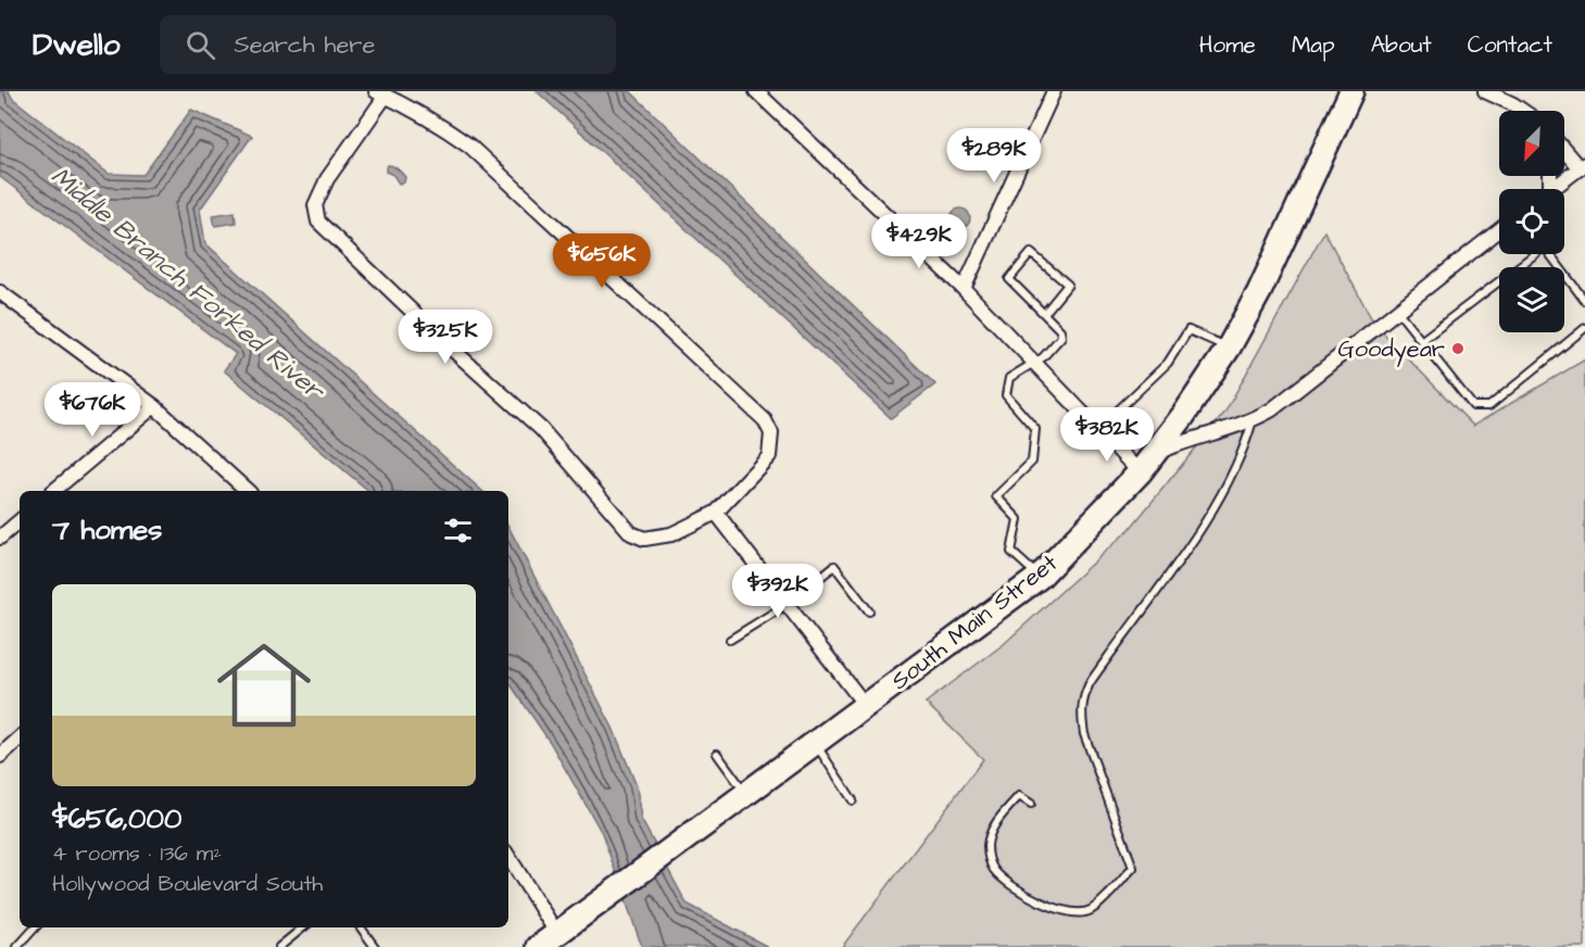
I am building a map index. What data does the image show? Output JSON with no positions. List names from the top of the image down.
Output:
{
  "streets": {
    "highway": ["South Main Street"]
  },
  "water": ["Middle Branch Forked River"],
  "places": ["Goodyear"],
  "north": "bottom left",
  "page": {
    "header": "Dwello",
    "search": "Search here",
    "nav": [
      "Home",
      "Map",
      "About",
      "Contact"
    ],
    "price": [
      "$289K",
      "$429K",
      "$656K",
      "$325K",
      "$676K",
      "$382K",
      "$392K"
    ],
    "heading": "7 homes",
    "list": [
      {
        "name": "$656,000",
        "note": "4 rooms · 136 m² · Hollywood Boulevard South"
      }
    ]
  }
}
